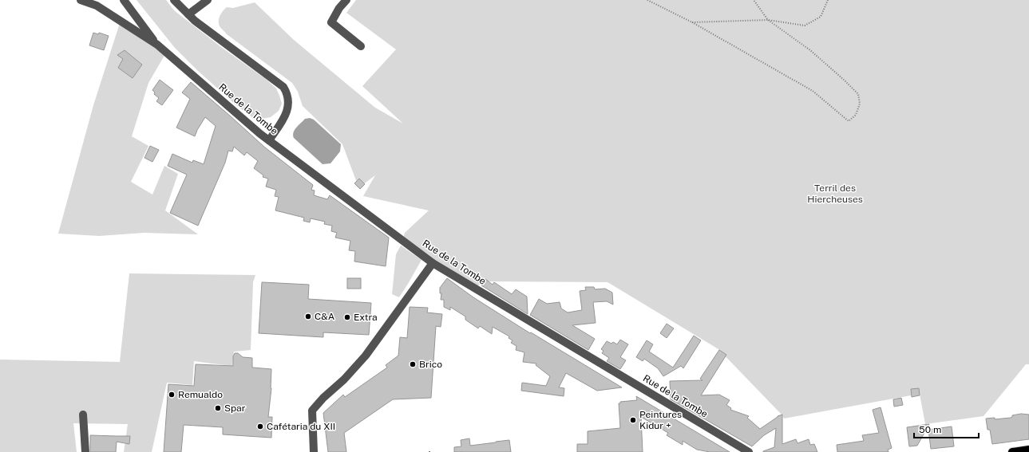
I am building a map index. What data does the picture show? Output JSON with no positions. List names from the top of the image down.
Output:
{
  "streets": {
    "street": ["Rue de la Tombe"]
  },
  "parks": ["Terril des Hiercheuses"],
  "places": [
    "C&A",
    "Extra",
    "Brico",
    "Remualdo",
    "Spar",
    "Peintures Kidur +",
    "Cafétaria du XII"
  ],
  "scale_bar": "50 m"
}
